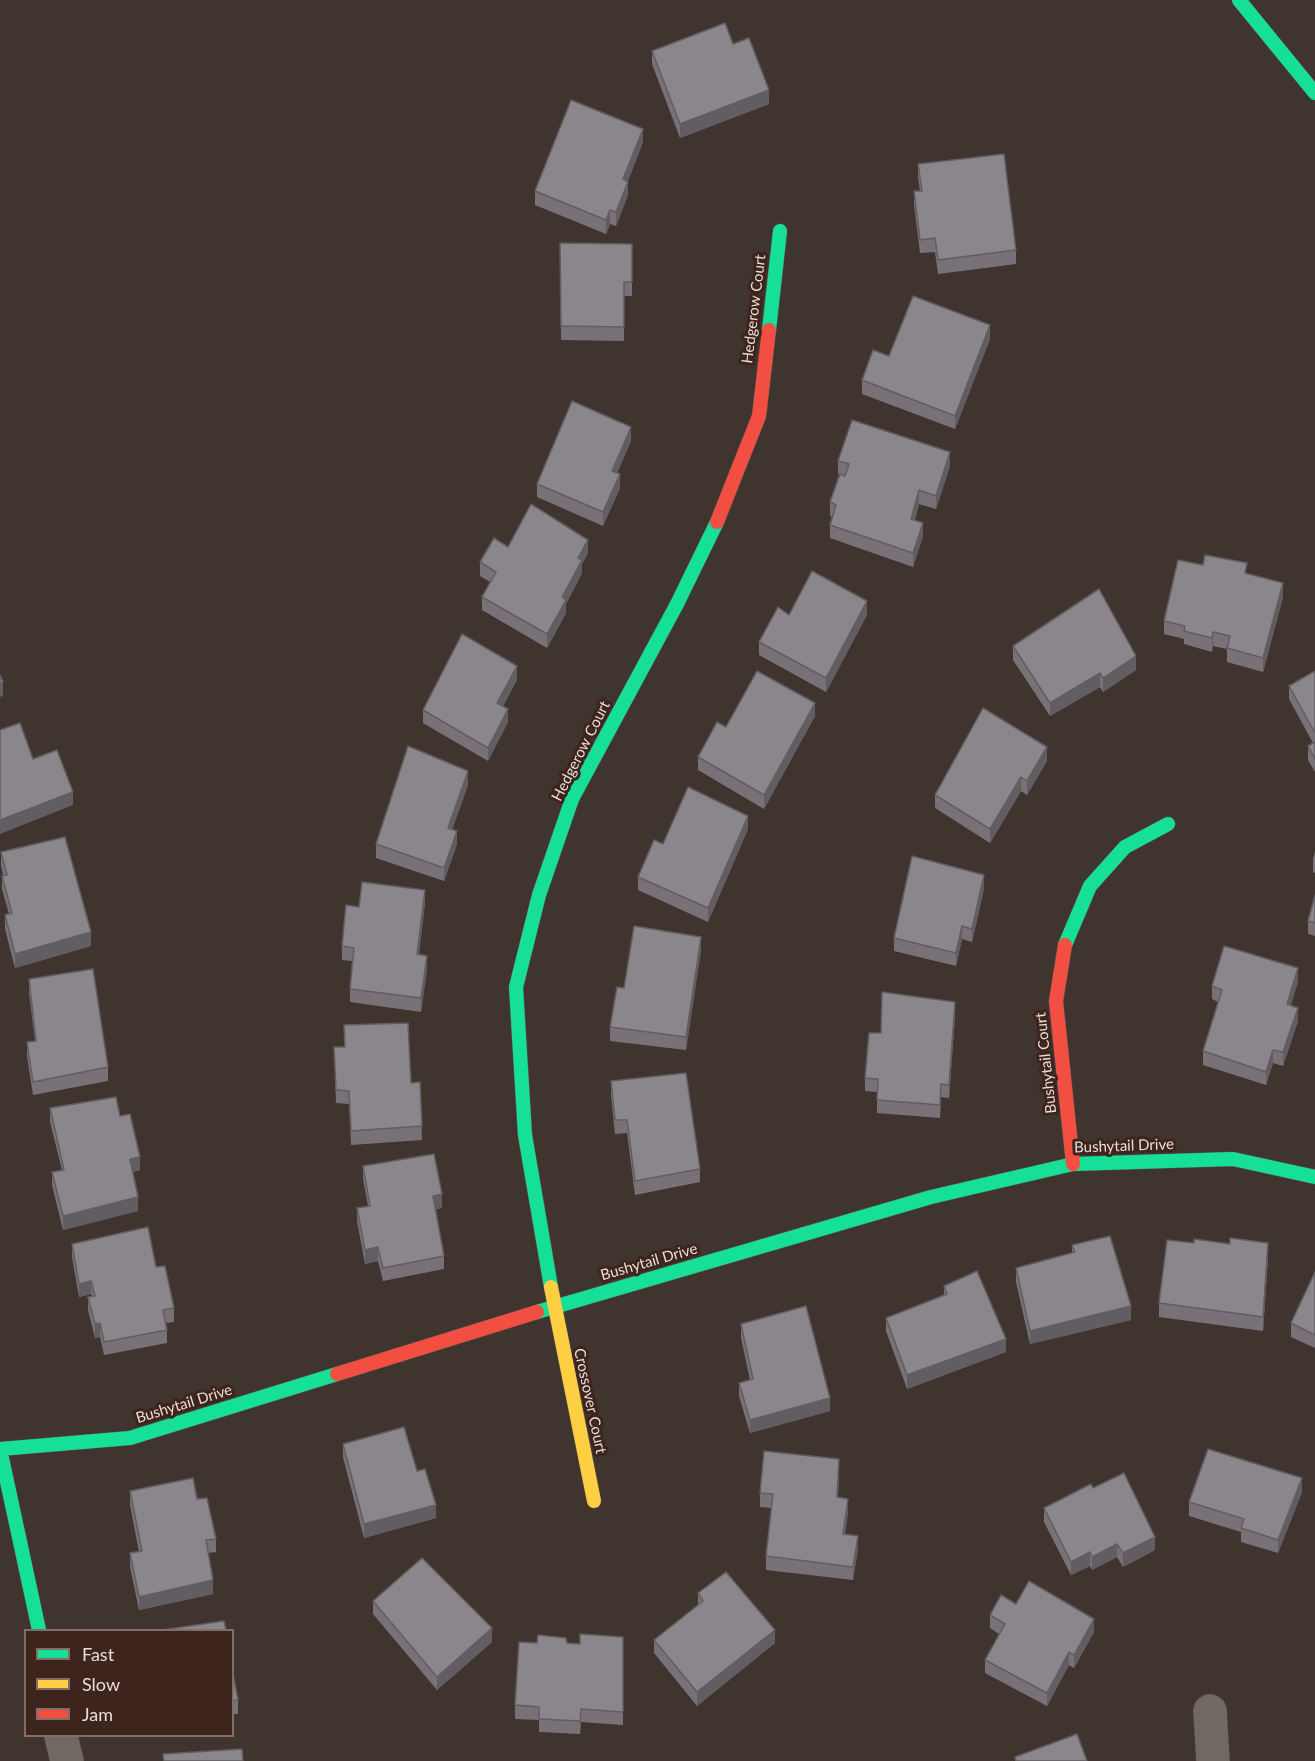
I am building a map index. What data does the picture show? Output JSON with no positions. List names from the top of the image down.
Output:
{
  "streets": {
    "main road": [
      "Hedgerow Court",
      "Bushytail Court",
      "Bushytail Drive",
      "Crossover Court"
    ]
  },
  "crossings": [
    ["Hedgerow Court", "Bushytail Drive"],
    ["Hedgerow Court", "Crossover Court"],
    ["Bushytail Court", "Bushytail Drive"],
    ["Bushytail Drive", "Crossover Court"]
  ],
  "legend": ["Fast", "Slow", "Jam"]
}
